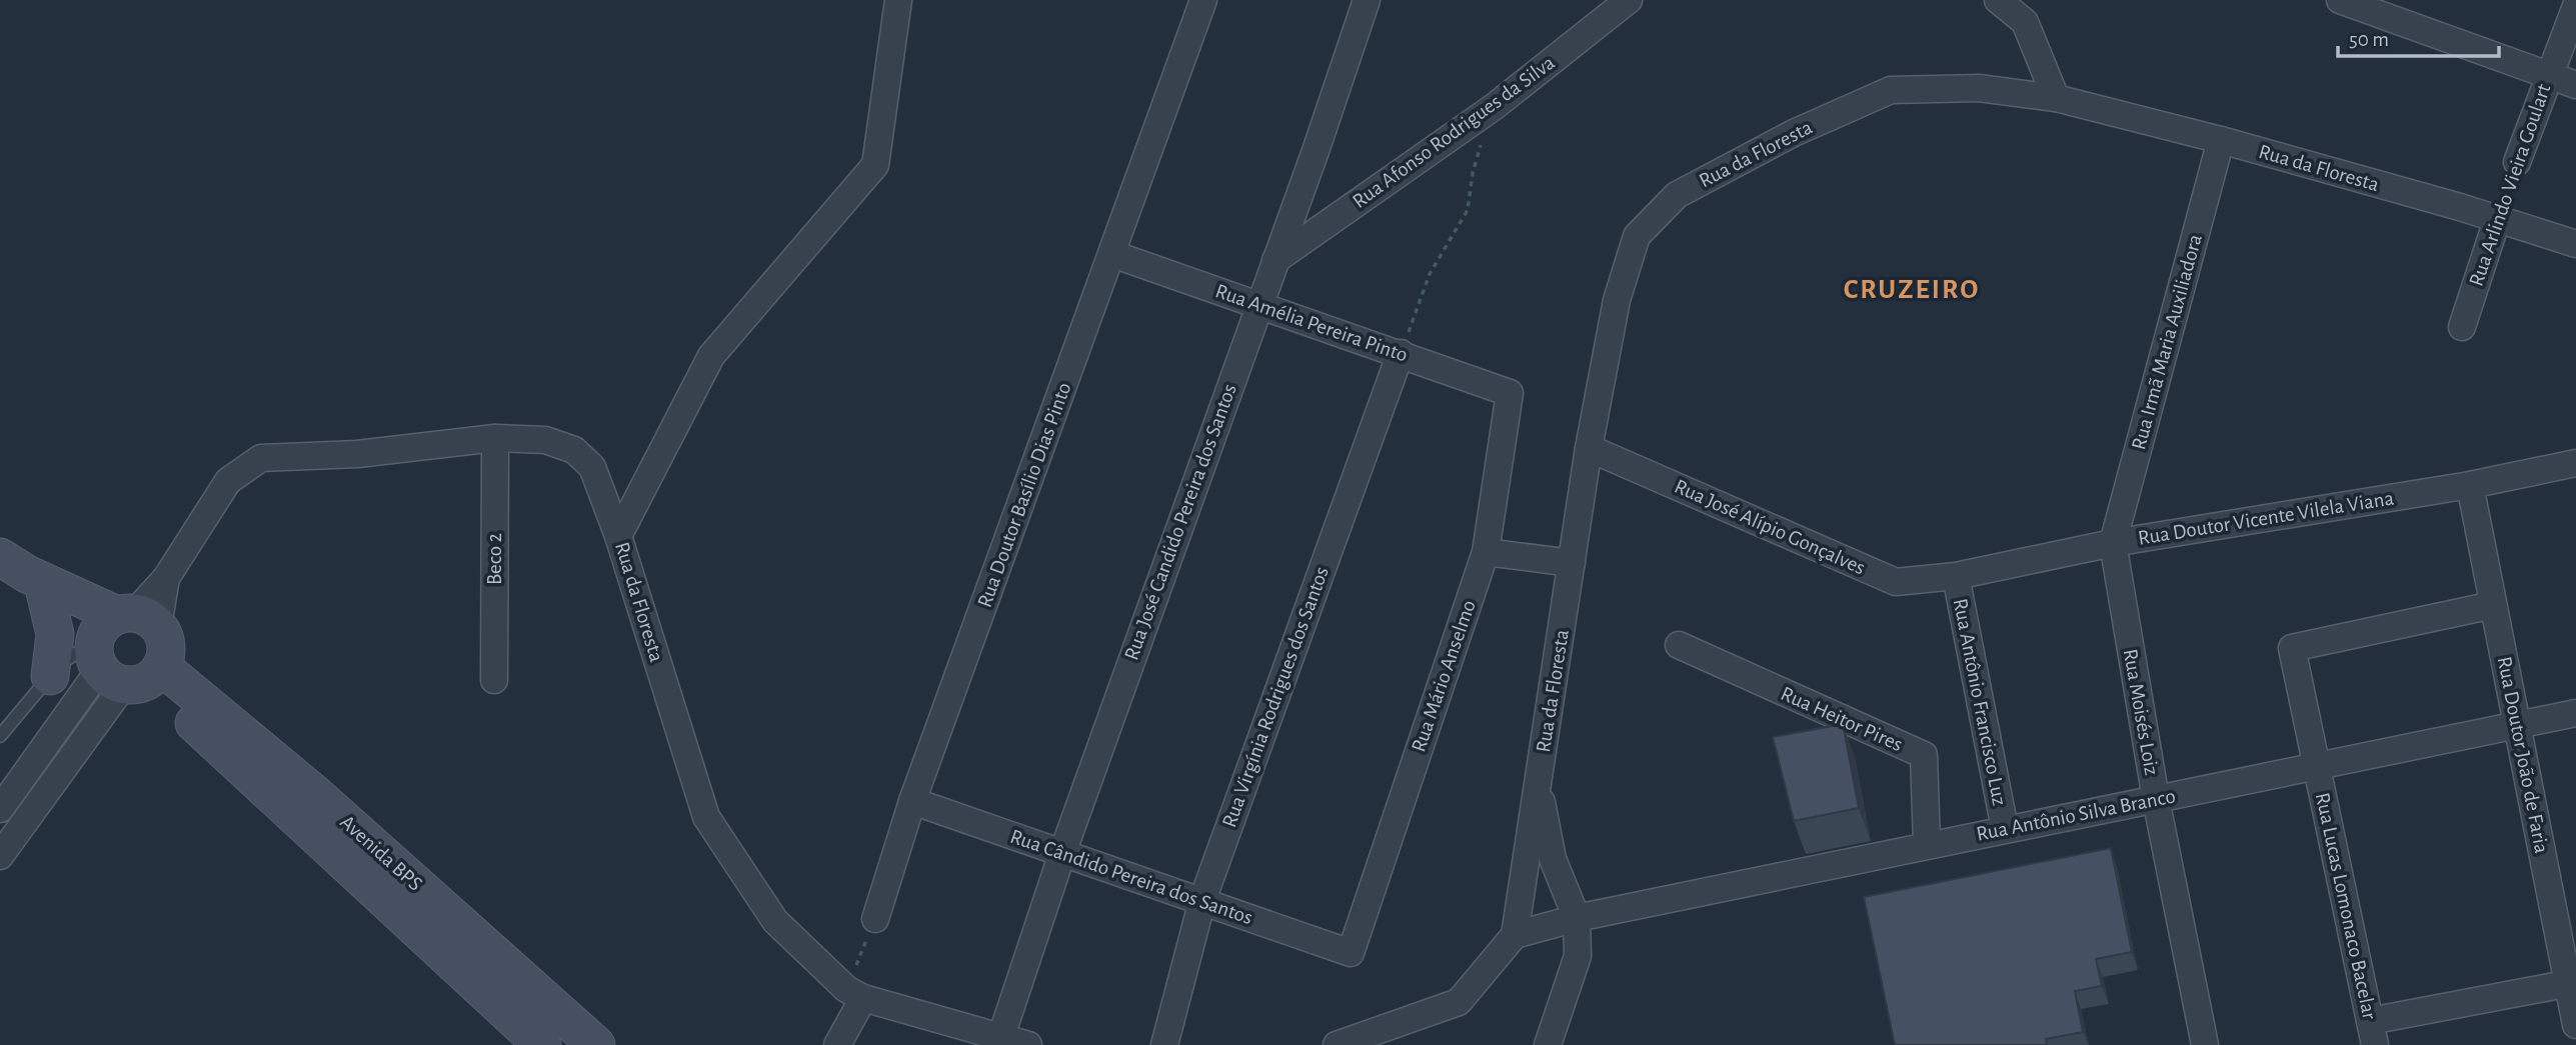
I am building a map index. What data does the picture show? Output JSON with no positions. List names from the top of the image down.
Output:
{
  "streets": {
    "main road": ["Avenida BPS"],
    "street": [
      "Rua Afonso Rodrigues da Silva",
      "Rua da Floresta",
      "Rua Arlindo Vieira Goulart",
      "Rua Amélia Pereira Pinto",
      "Rua Irmã Maria Auxiliadora",
      "Rua Doutor Basílio Dias Pinto",
      "Rua Doutor Vicente Vilela Viana",
      "Rua José Candido Pereira dos Santos",
      "Rua José Alípio Gonçalves",
      "Beco 2",
      "Rua Mário Anselmo",
      "Rua Virgínia Rodrigues dos Santos",
      "Rua Antônio Francisco Luz",
      "Rua Moisés Loiz",
      "Rua Heitor Pires",
      "Rua Doutor João de Faria",
      "Rua Antônio Silva Branco",
      "Rua Cândido Pereira dos Santos",
      "Rua Lucas Lomonaco Bacelar"
    ]
  },
  "crossings": [
    ["Rua Afonso Rodrigues da Silva", "Rua José Candido Pereira dos Santos"],
    ["Rua da Floresta", "Rua Arlindo Vieira Goulart"],
    ["Rua da Floresta", "Rua Irmã Maria Auxiliadora"],
    ["Rua da Floresta", "Rua José Candido Pereira dos Santos"],
    ["Rua da Floresta", "Rua José Alípio Gonçalves"],
    ["Rua da Floresta", "Beco 2"],
    ["Rua Amélia Pereira Pinto", "Rua Doutor Basílio Dias Pinto"],
    ["Rua Amélia Pereira Pinto", "Rua José Candido Pereira dos Santos"],
    ["Rua Amélia Pereira Pinto", "Rua Mário Anselmo"],
    ["Rua Amélia Pereira Pinto", "Rua Virgínia Rodrigues dos Santos"],
    ["Rua Irmã Maria Auxiliadora", "Rua Doutor Vicente Vilela Viana"],
    ["Rua Irmã Maria Auxiliadora", "Rua Moisés Loiz"],
    ["Rua Doutor Basílio Dias Pinto", "Rua Cândido Pereira dos Santos"],
    ["Rua Doutor Vicente Vilela Viana", "Rua José Alípio Gonçalves"],
    ["Rua Doutor Vicente Vilela Viana", "Rua Antônio Francisco Luz"],
    ["Rua Doutor Vicente Vilela Viana", "Rua Moisés Loiz"],
    ["Rua Doutor Vicente Vilela Viana", "Rua Doutor João de Faria"],
    ["Rua José Candido Pereira dos Santos", "Rua Cândido Pereira dos Santos"],
    ["Rua José Alípio Gonçalves", "Rua Antônio Francisco Luz"],
    ["Rua Mário Anselmo", "Rua Cândido Pereira dos Santos"],
    ["Rua Virgínia Rodrigues dos Santos", "Rua Cândido Pereira dos Santos"],
    ["Rua Antônio Francisco Luz", "Rua Antônio Silva Branco"],
    ["Rua Moisés Loiz", "Rua Antônio Silva Branco"],
    ["Rua Heitor Pires", "Rua Antônio Silva Branco"],
    ["Rua Doutor João de Faria", "Rua Antônio Silva Branco"],
    ["Rua Doutor João de Faria", "Rua Lucas Lomonaco Bacelar"],
    ["Rua Antônio Silva Branco", "Rua Lucas Lomonaco Bacelar"]
  ],
  "districts": ["CRUZEIRO"],
  "scale_bar": "50 m"
}
